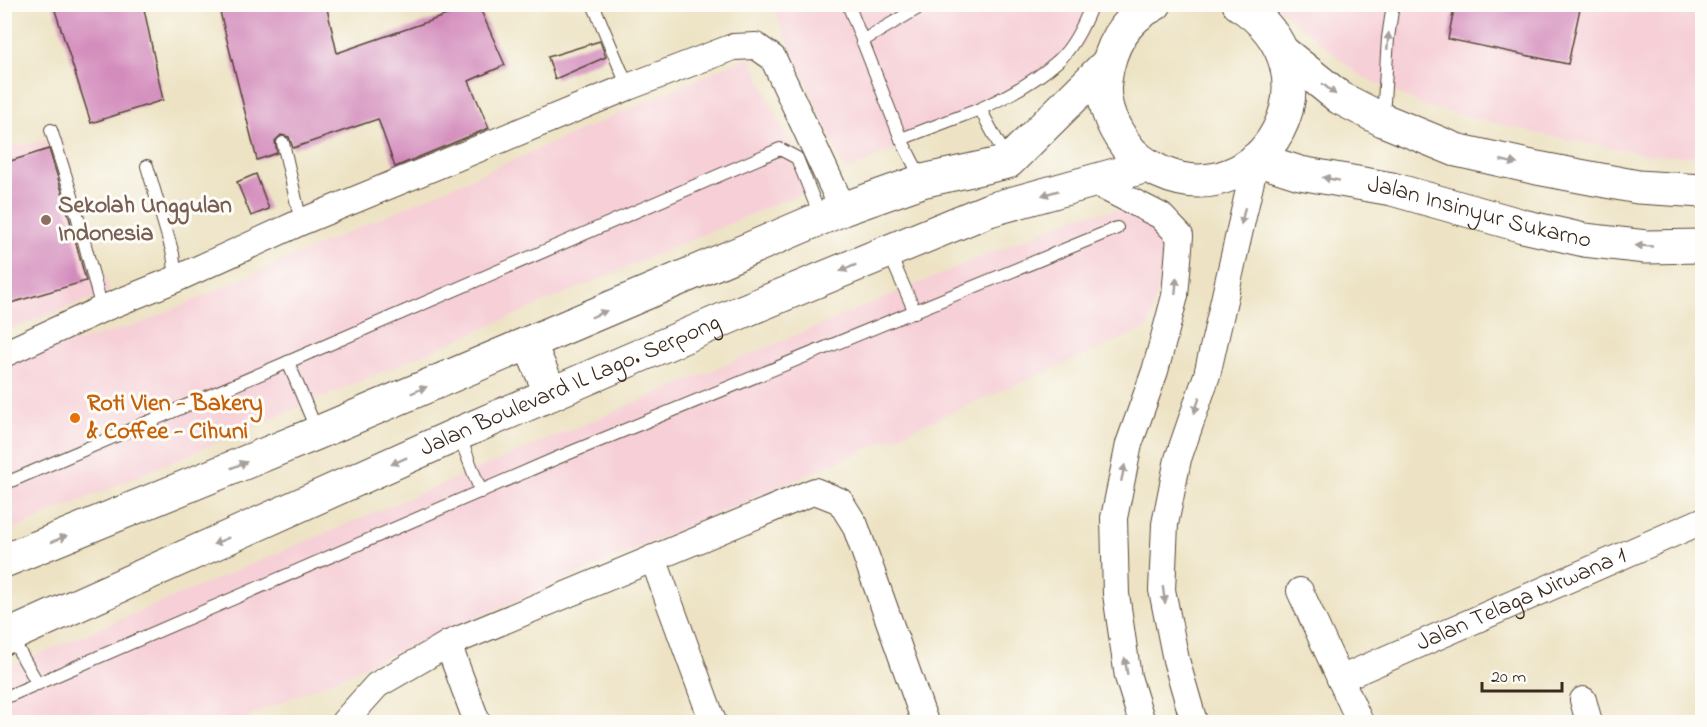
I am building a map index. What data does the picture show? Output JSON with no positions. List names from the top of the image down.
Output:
{
  "streets": {
    "main road": ["Jalan Insinyur Sukarno", "Jalan Boulevard IL Lago. Serpong"],
    "street": ["Jalan Telaga Nirwana 1"]
  },
  "places": ["Sekolah Unggulan Indonesia", "Roti Vien - Bakery & Coffee - Cihuni"],
  "scale_bar": "20 m"
}
